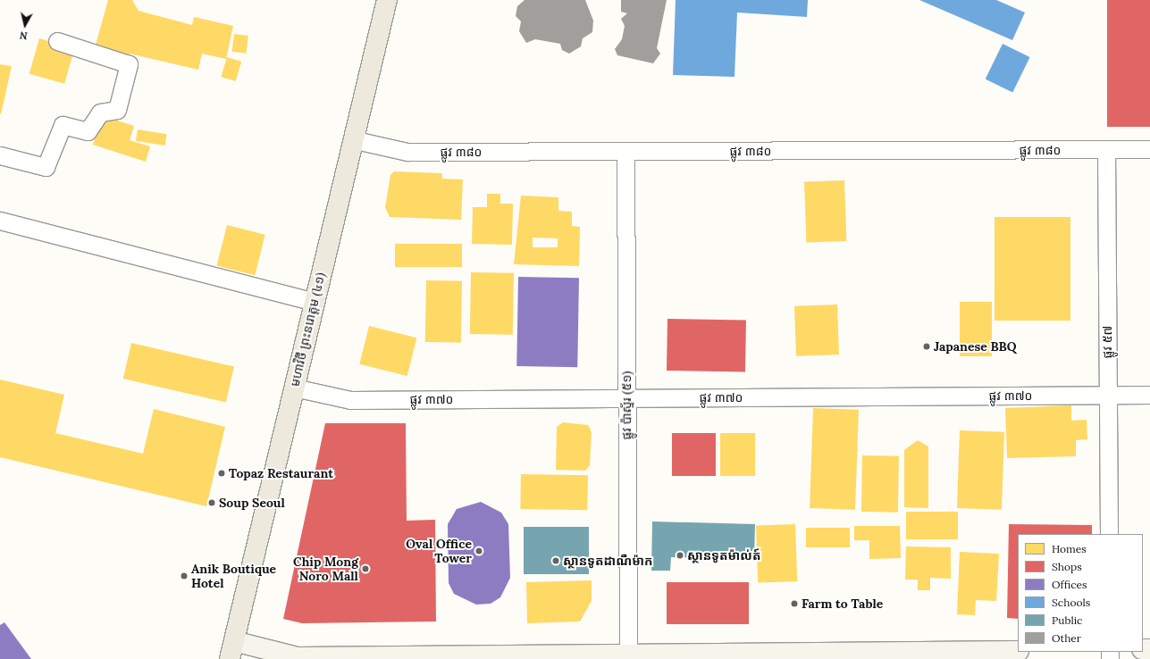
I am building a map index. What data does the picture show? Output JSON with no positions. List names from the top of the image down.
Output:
{
  "streets": {
    "main road": ["មហាវិថី ព្រះនរោត្តម (៤១)"],
    "street": [
      "ផ្លូវ ៣៨០",
      "ផ្លូវ ៥៧",
      "ផ្លូវ ៣៧០",
      "ផ្លូវ ប៉ាស្ទ័រ (៥១)"
    ]
  },
  "crossings": [
    ["ផ្លូវ ៣៨០", "មហាវិថី ព្រះនរោត្តម (៤១)"],
    ["ផ្លូវ ៣៨០", "ផ្លូវ ៥៧"],
    ["ផ្លូវ ៣៨០", "ផ្លូវ ប៉ាស្ទ័រ (៥១)"],
    ["មហាវិថី ព្រះនរោត្តម (៤១)", "ផ្លូវ ៣៧០"],
    ["ផ្លូវ ៥៧", "ផ្លូវ ៣៧០"],
    ["ផ្លូវ ៣៧០", "ផ្លូវ ប៉ាស្ទ័រ (៥១)"]
  ],
  "places": [
    "Japanese BBQ",
    "Topaz Restaurant",
    "Soup Seoul",
    "Oval Office Tower",
    "ស្ថានទូតម៉ាល់ត៍",
    "ស្ថានទូតដាណឺម៉ាក",
    "Chip Mong Noro Mall",
    "Anik Boutique Hotel",
    "Farm to Table"
  ],
  "legend": [
    "Homes",
    "Shops",
    "Offices",
    "Schools",
    "Public",
    "Other"
  ],
  "north": "bottom"
}
